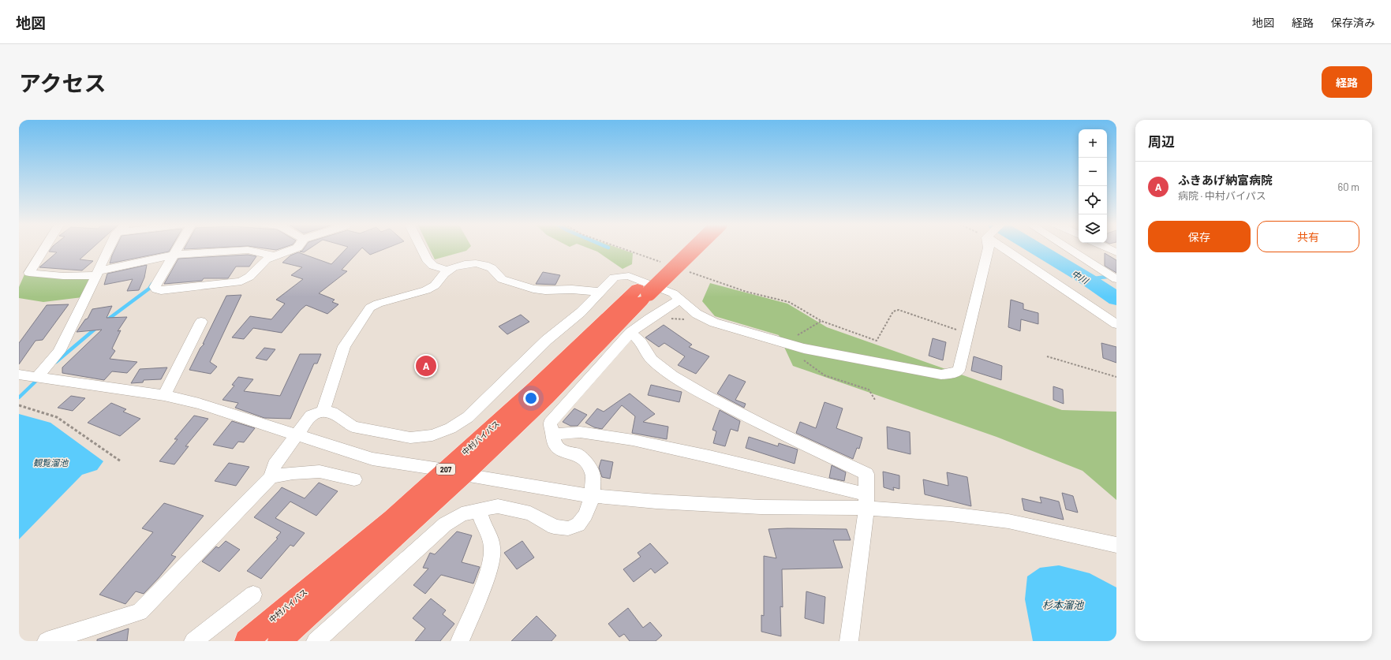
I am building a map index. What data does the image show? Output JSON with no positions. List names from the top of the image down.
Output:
{
  "streets": {
    "highway": ["中村バイパス", "207"]
  },
  "water": ["中川", "観覧溜池", "杉本溜池"],
  "page": {
    "header": "地図",
    "nav": ["地図", "経路", "保存済み"],
    "title": "アクセス",
    "buttons": [
      "経路",
      ["保存", "共有"]
    ],
    "heading": "周辺",
    "map_buttons": ["+", "−"],
    "list": [
      {
        "mark": "A",
        "name": "ふきあげ納富病院",
        "note": "病院 · 中村バイパス",
        "value": "60 m"
      }
    ],
    "pins": "A"
  }
}
